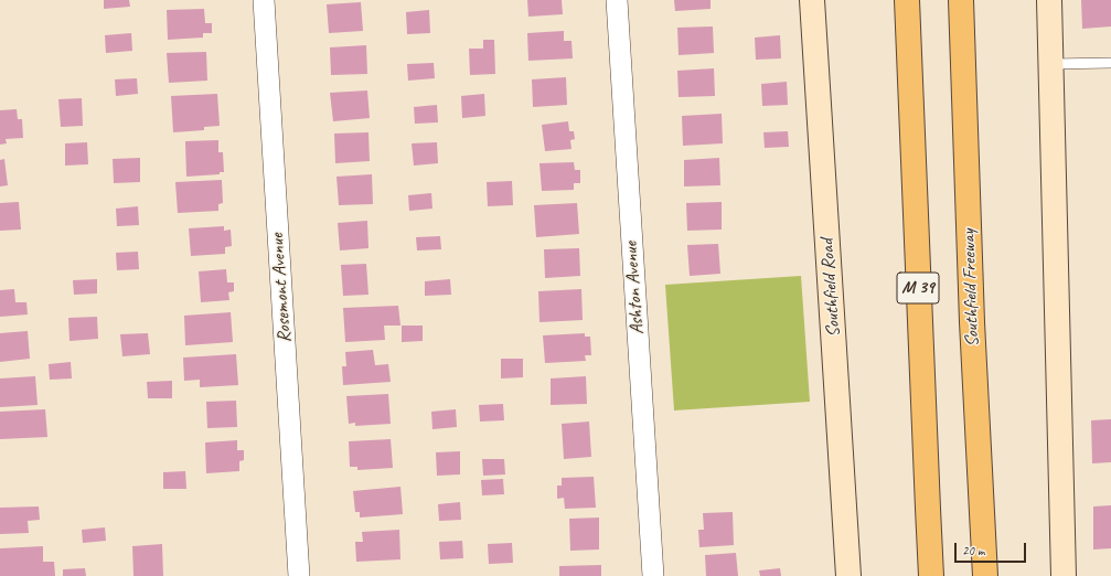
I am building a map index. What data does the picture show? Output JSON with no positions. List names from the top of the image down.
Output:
{
  "streets": {
    "highway": ["M 39", "Southfield Freeway"],
    "main road": ["Southfield Road"],
    "street": ["Rosemont Avenue", "Ashton Avenue"]
  },
  "scale_bar": "20 m"
}
